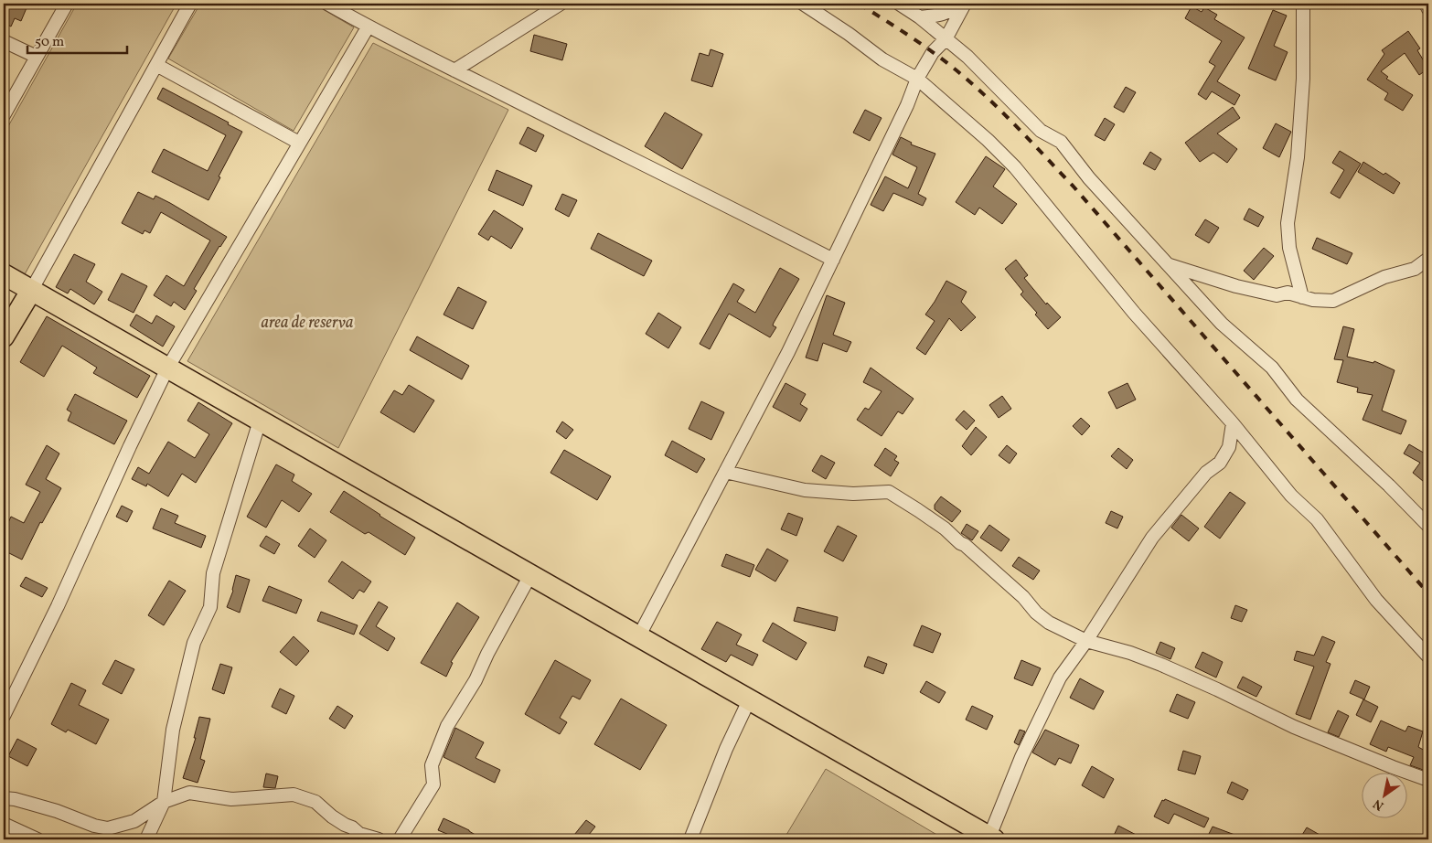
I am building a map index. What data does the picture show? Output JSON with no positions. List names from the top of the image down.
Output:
{
  "parks": ["area de reserva"],
  "scale_bar": "50 m",
  "north": "bottom left"
}
